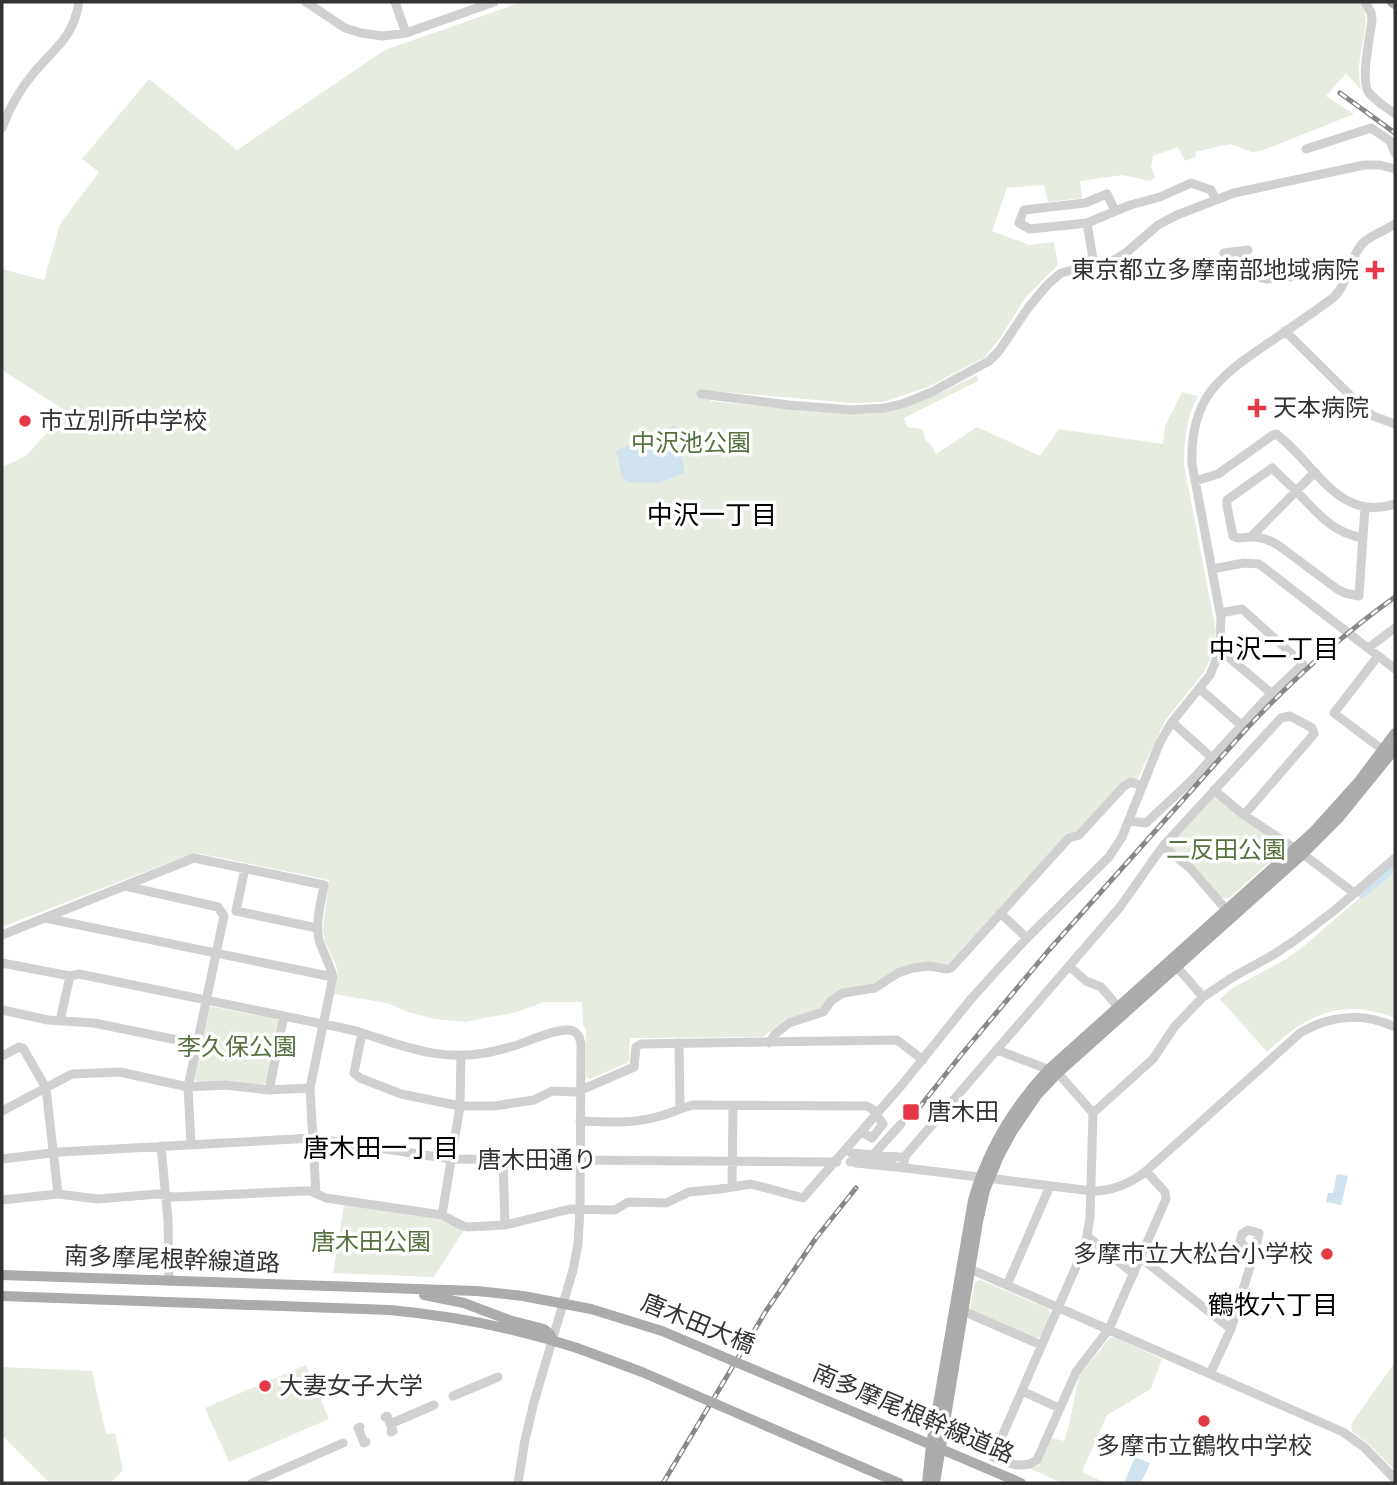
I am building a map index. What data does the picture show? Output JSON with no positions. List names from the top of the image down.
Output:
{
  "streets": {
    "main road": ["南多摩尾根幹線道路", "唐木田大橋"],
    "street": ["唐木田通り"]
  },
  "crossings": [
    ["南多摩尾根幹線道路", "唐木田大橋"]
  ],
  "districts": [
    "中沢一丁目",
    "中沢二丁目",
    "唐木田一丁目",
    "鶴牧六丁目"
  ],
  "parks": [
    "中沢池公園",
    "二反田公園",
    "李久保公園",
    "唐木田公園"
  ],
  "places": {
    "health": ["東京都立多摩南部地域病院", "天本病院"],
    "other": [
      "市立別所中学校",
      "多摩市立大松台小学校",
      "大妻女子大学",
      "多摩市立鶴牧中学校"
    ],
    "transit": ["唐木田"]
  }
}
